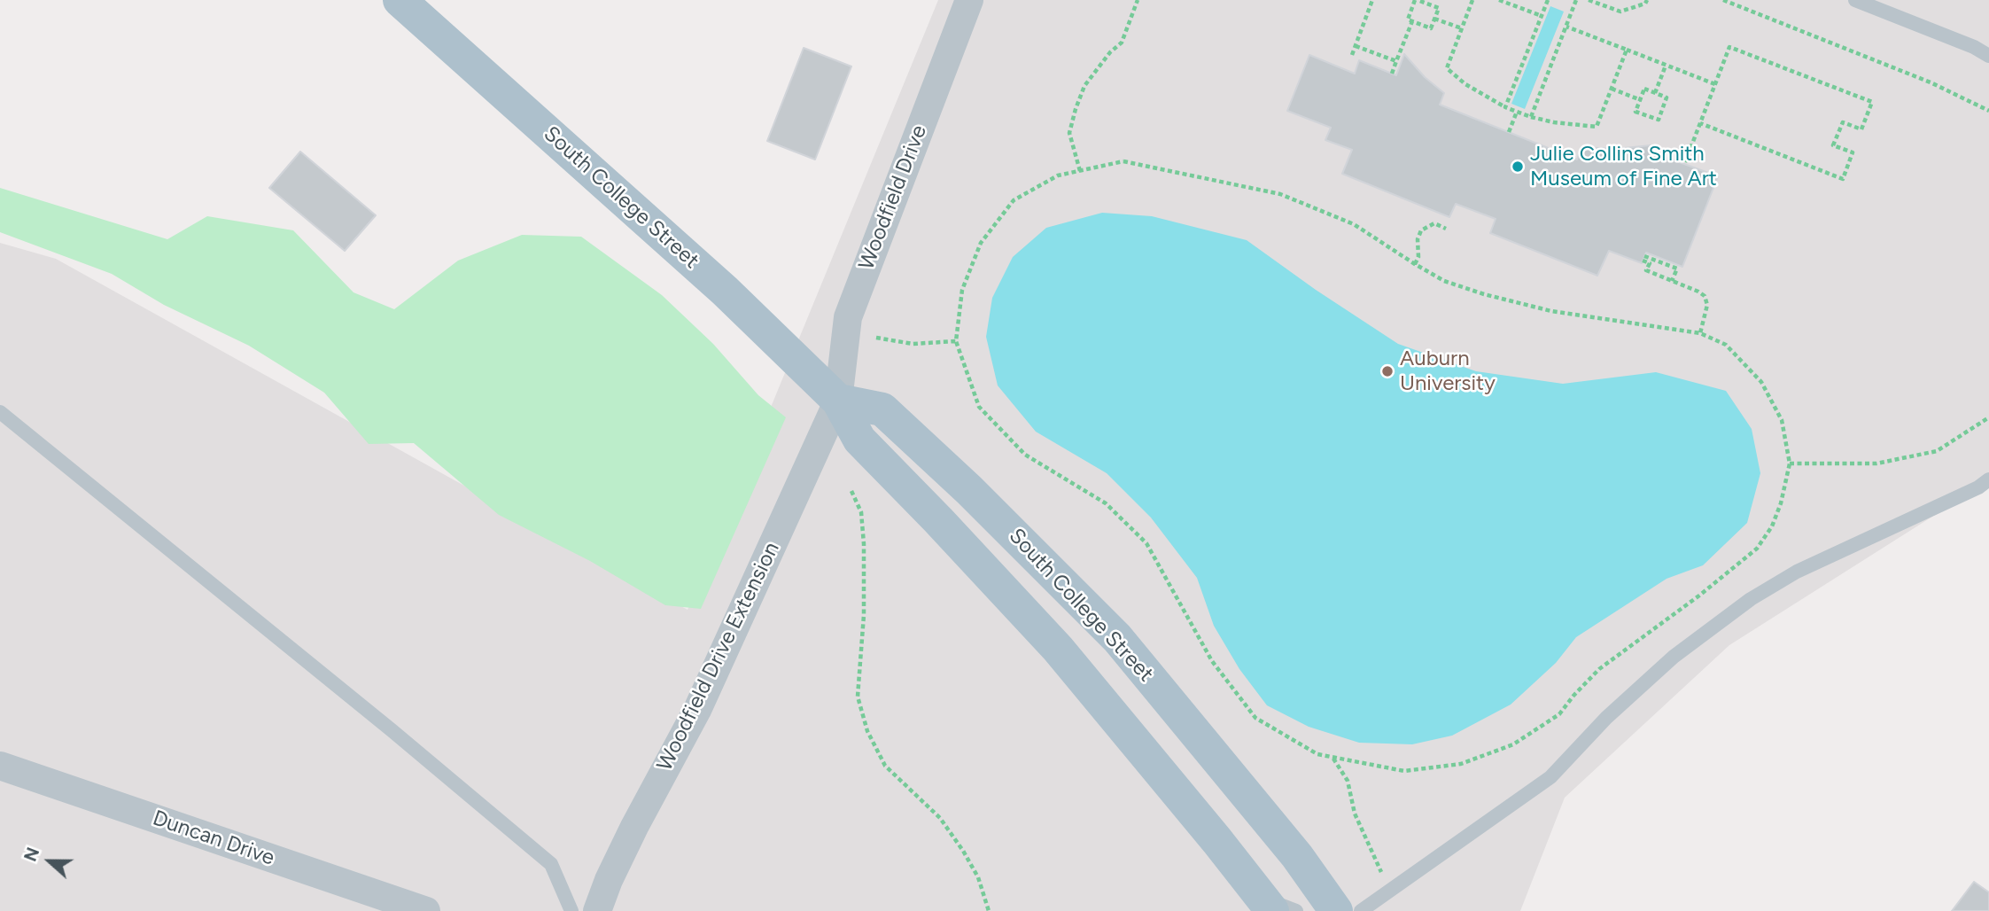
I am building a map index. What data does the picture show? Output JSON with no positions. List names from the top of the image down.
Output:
{
  "streets": {
    "main road": ["South College Street"],
    "street": ["Woodfield Drive", "Woodfield Drive Extension", "Duncan Drive"]
  },
  "crossings": [
    ["South College Street", "Woodfield Drive"],
    ["South College Street", "Woodfield Drive Extension"],
    ["Woodfield Drive", "Woodfield Drive Extension"]
  ],
  "places": ["Julie Collins Smith Museum of Fine Art", "Auburn University"],
  "north": "left"
}
